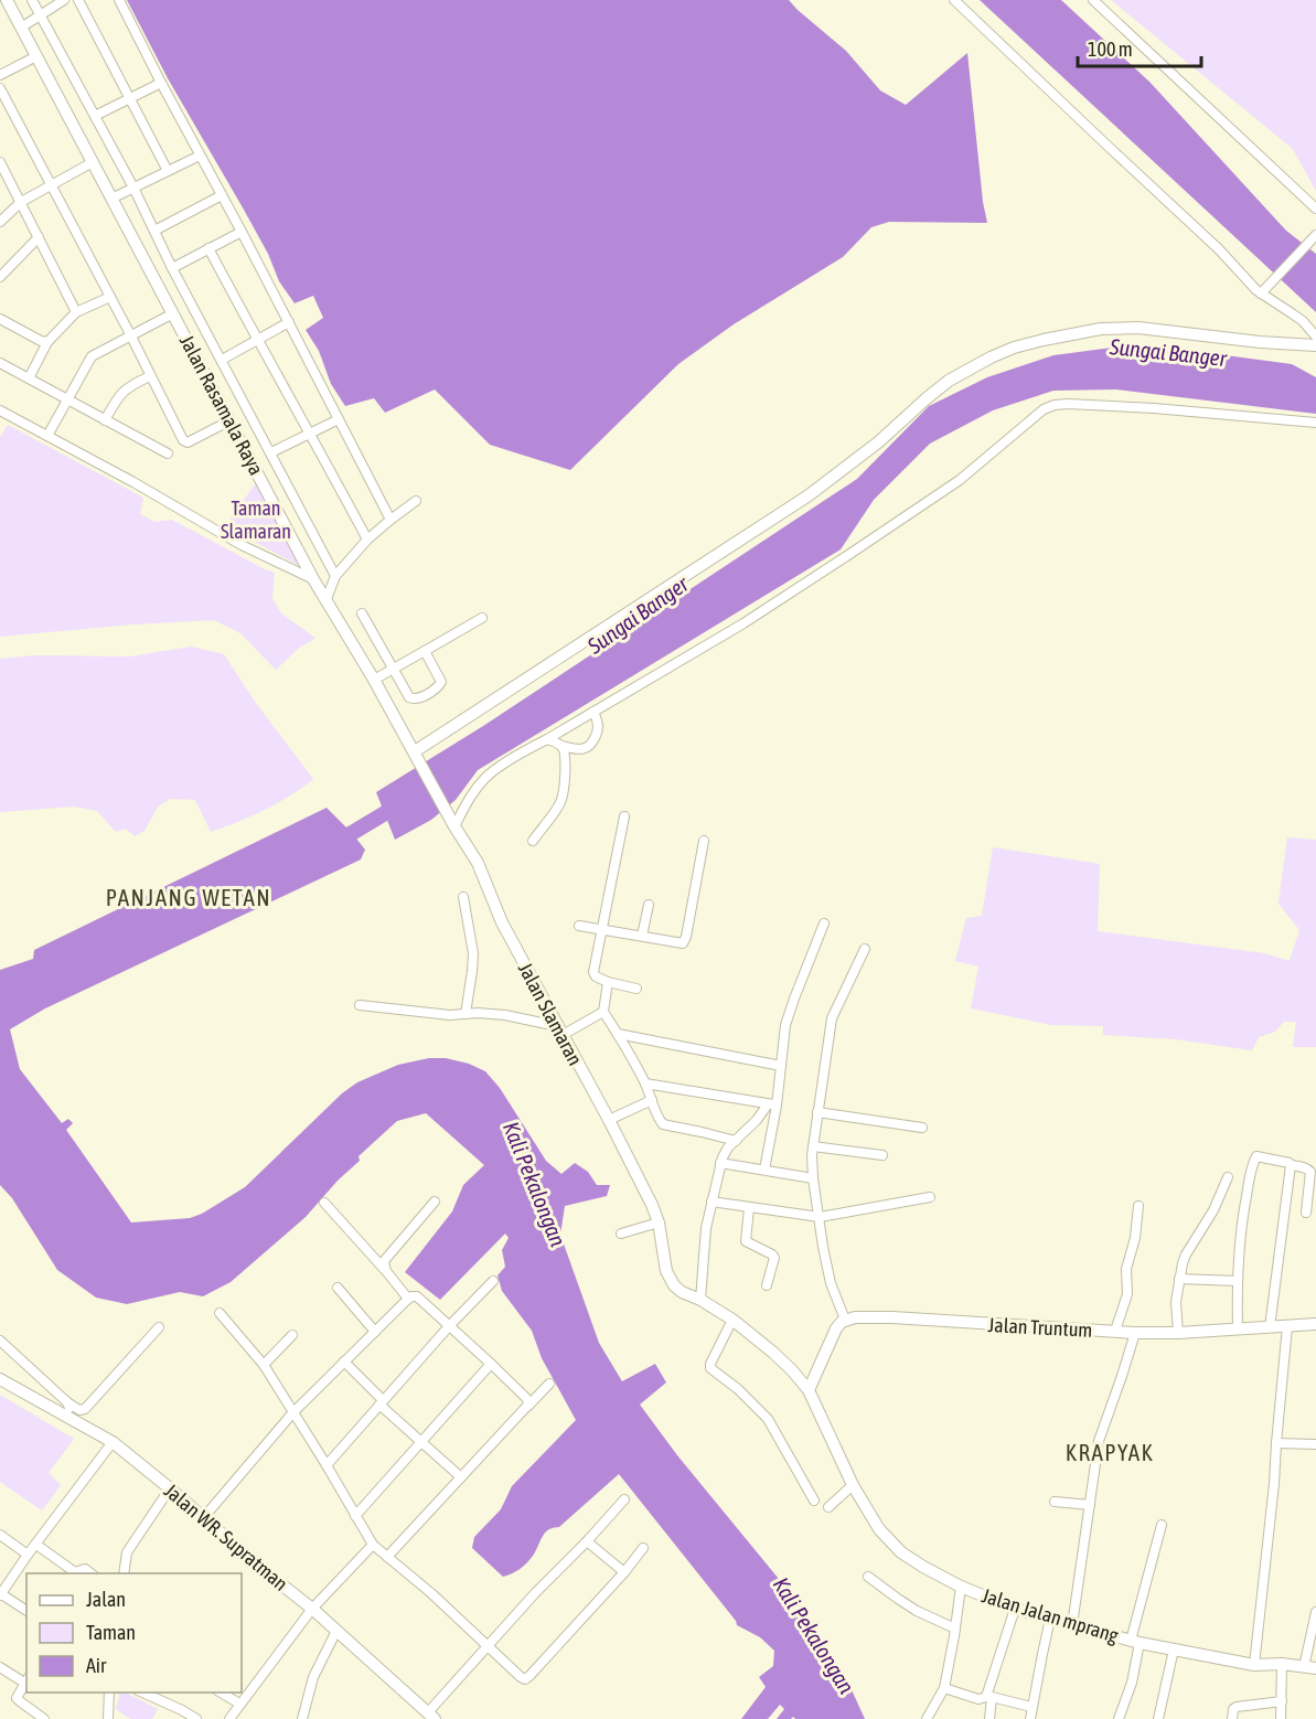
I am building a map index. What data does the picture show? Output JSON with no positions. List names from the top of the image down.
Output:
{
  "streets": {
    "street": [
      "Jalan Rasamala Raya",
      "Jalan Slamaran",
      "Jalan Truntum",
      "Jalan WR. Supratman",
      "Jalan Jalan mprang"
    ]
  },
  "crossings": [
    ["Jalan Rasamala Raya", "Jalan Slamaran"],
    ["Jalan Slamaran", "Jalan Jalan mprang"]
  ],
  "districts": ["PANJANG WETAN", "KRAPYAK"],
  "water": ["Sungai Banger", "Kali Pekalongan"],
  "parks": ["Taman Slamaran"],
  "legend": ["Jalan", "Taman", "Air"],
  "scale_bar": "100 m"
}
